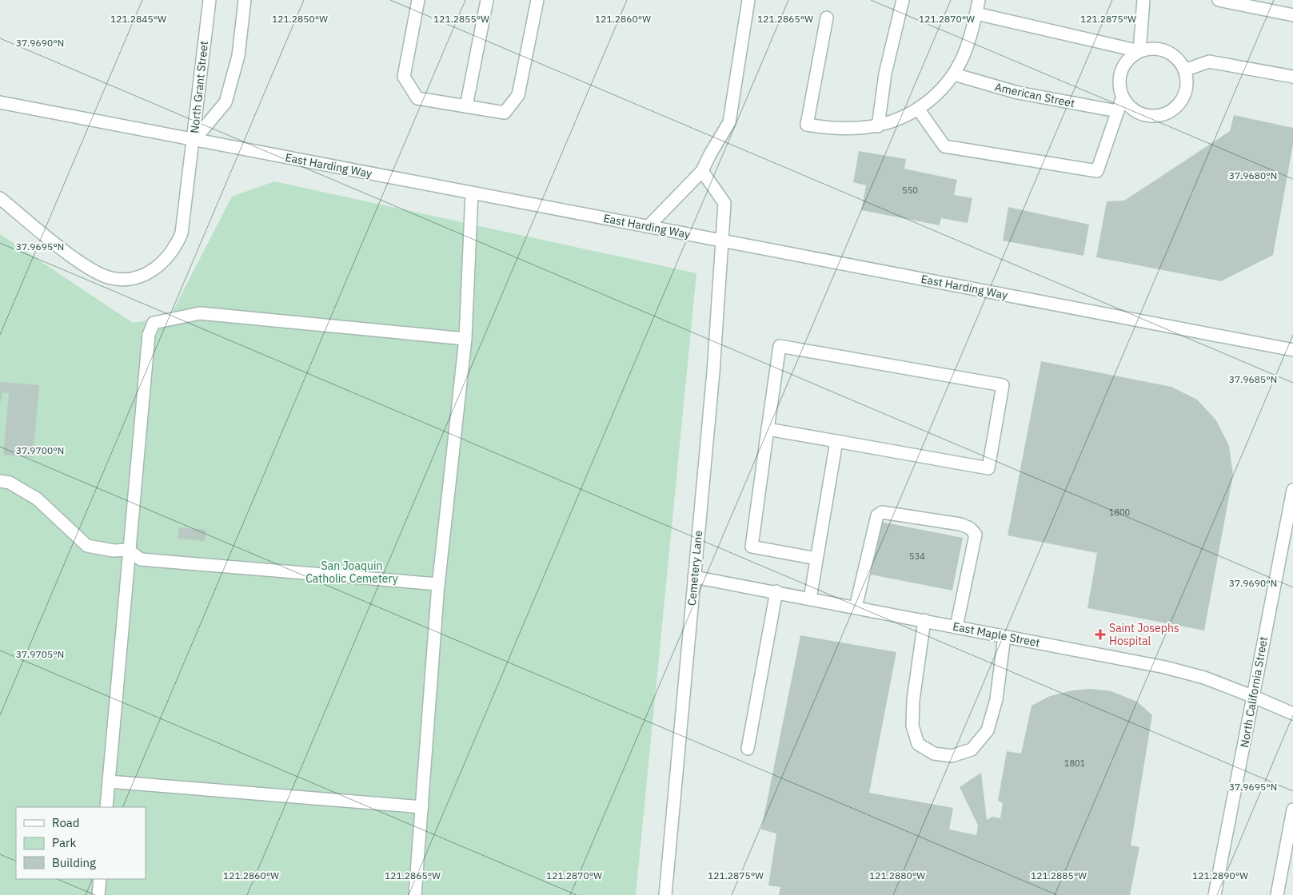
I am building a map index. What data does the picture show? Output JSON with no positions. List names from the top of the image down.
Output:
{
  "streets": {
    "street": [
      "North Grant Street",
      "American Street",
      "East Harding Way",
      "Cemetery Lane",
      "East Maple Street",
      "North California Street"
    ]
  },
  "crossings": [
    ["North Grant Street", "East Harding Way"],
    ["East Harding Way", "Cemetery Lane"],
    ["Cemetery Lane", "East Maple Street"],
    ["East Maple Street", "North California Street"]
  ],
  "parks": ["San Joaquin Catholic Cemetery"],
  "places": {
    "health": ["Saint Josephs Hospital"]
  },
  "house_numbers": [
    "550",
    "1800",
    "534",
    "1801"
  ],
  "legend": ["Road", "Park", "Building"],
  "coordinates": [
    "121.2850°W",
    "121.2855°W",
    "121.2860°W",
    "121.2865°W",
    "121.2870°W",
    "121.2845°W",
    "121.2875°W",
    "37.9690°N",
    "37.9680°N",
    "37.9695°N",
    "37.9685°N",
    "37.9700°N",
    "37.9705°N",
    "121.2880°W",
    "121.2885°W",
    "121.2890°W"
  ]
}
